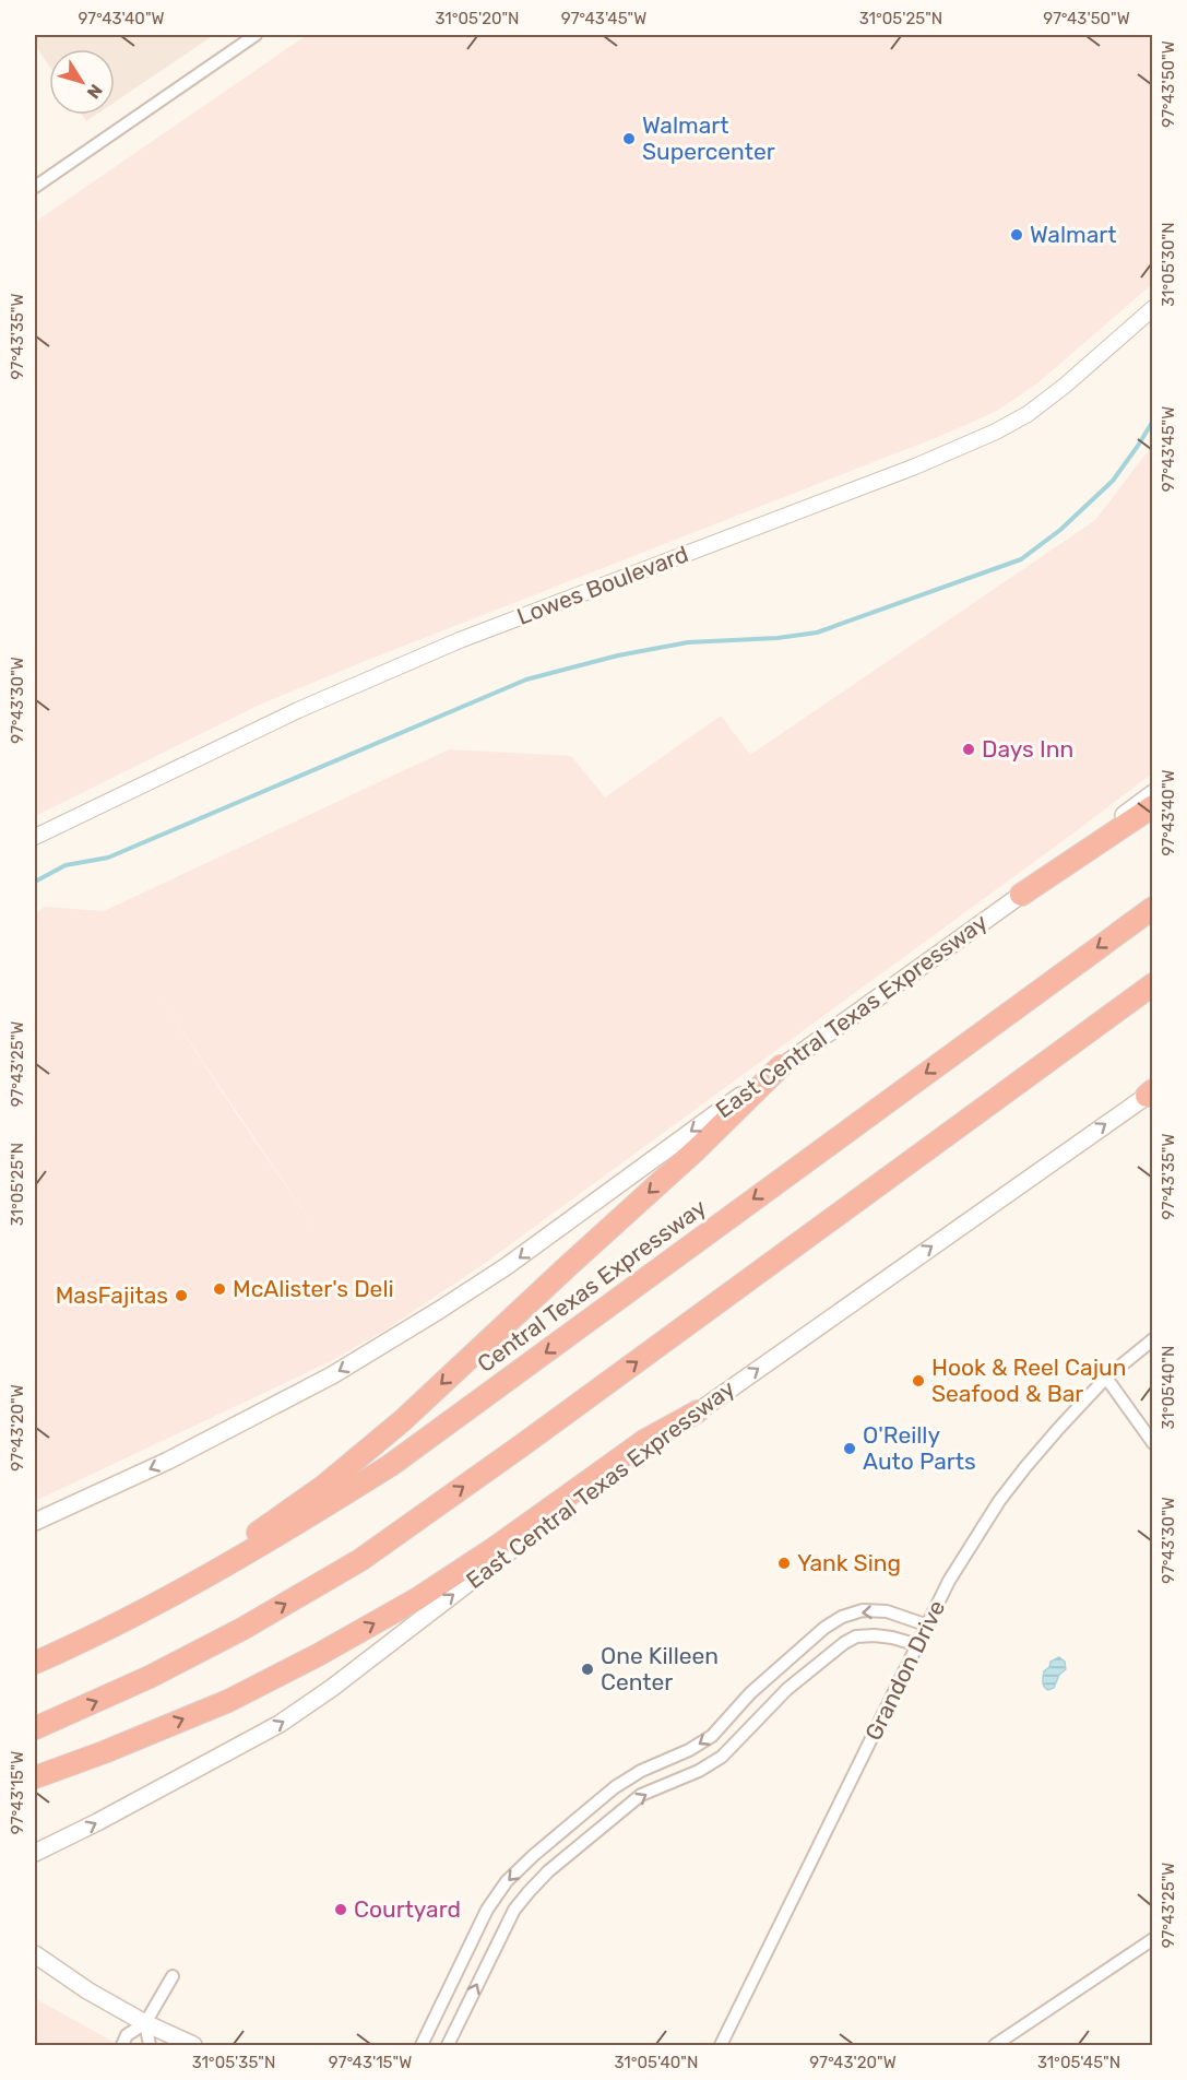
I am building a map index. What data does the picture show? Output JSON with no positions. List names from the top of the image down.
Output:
{
  "streets": {
    "highway": ["Central Texas Expressway"],
    "main road": ["East Central Texas Expressway"],
    "street": ["Lowes Boulevard", "Grandon Drive"]
  },
  "places": [
    "Walmart Supercenter",
    "Walmart",
    "Days Inn",
    "McAlister's Deli",
    "MasFajitas",
    "Hook & Reel Cajun Seafood & Bar",
    "O'Reilly Auto Parts",
    "Yank Sing",
    "One Killeen Center",
    "Courtyard"
  ],
  "north": "bottom right",
  "coordinates": [
    "97°43'40\"W",
    "31°05'20\"N",
    "97°43'45\"W",
    "31°05'25\"N",
    "97°43'50\"W",
    "31°05'30\"N",
    "97°43'35\"W",
    "97°43'30\"W",
    "97°43'25\"W",
    "31°05'40\"N",
    "97°43'20\"W",
    "97°43'15\"W",
    "31°05'35\"N",
    "31°05'45\"N"
  ]
}
